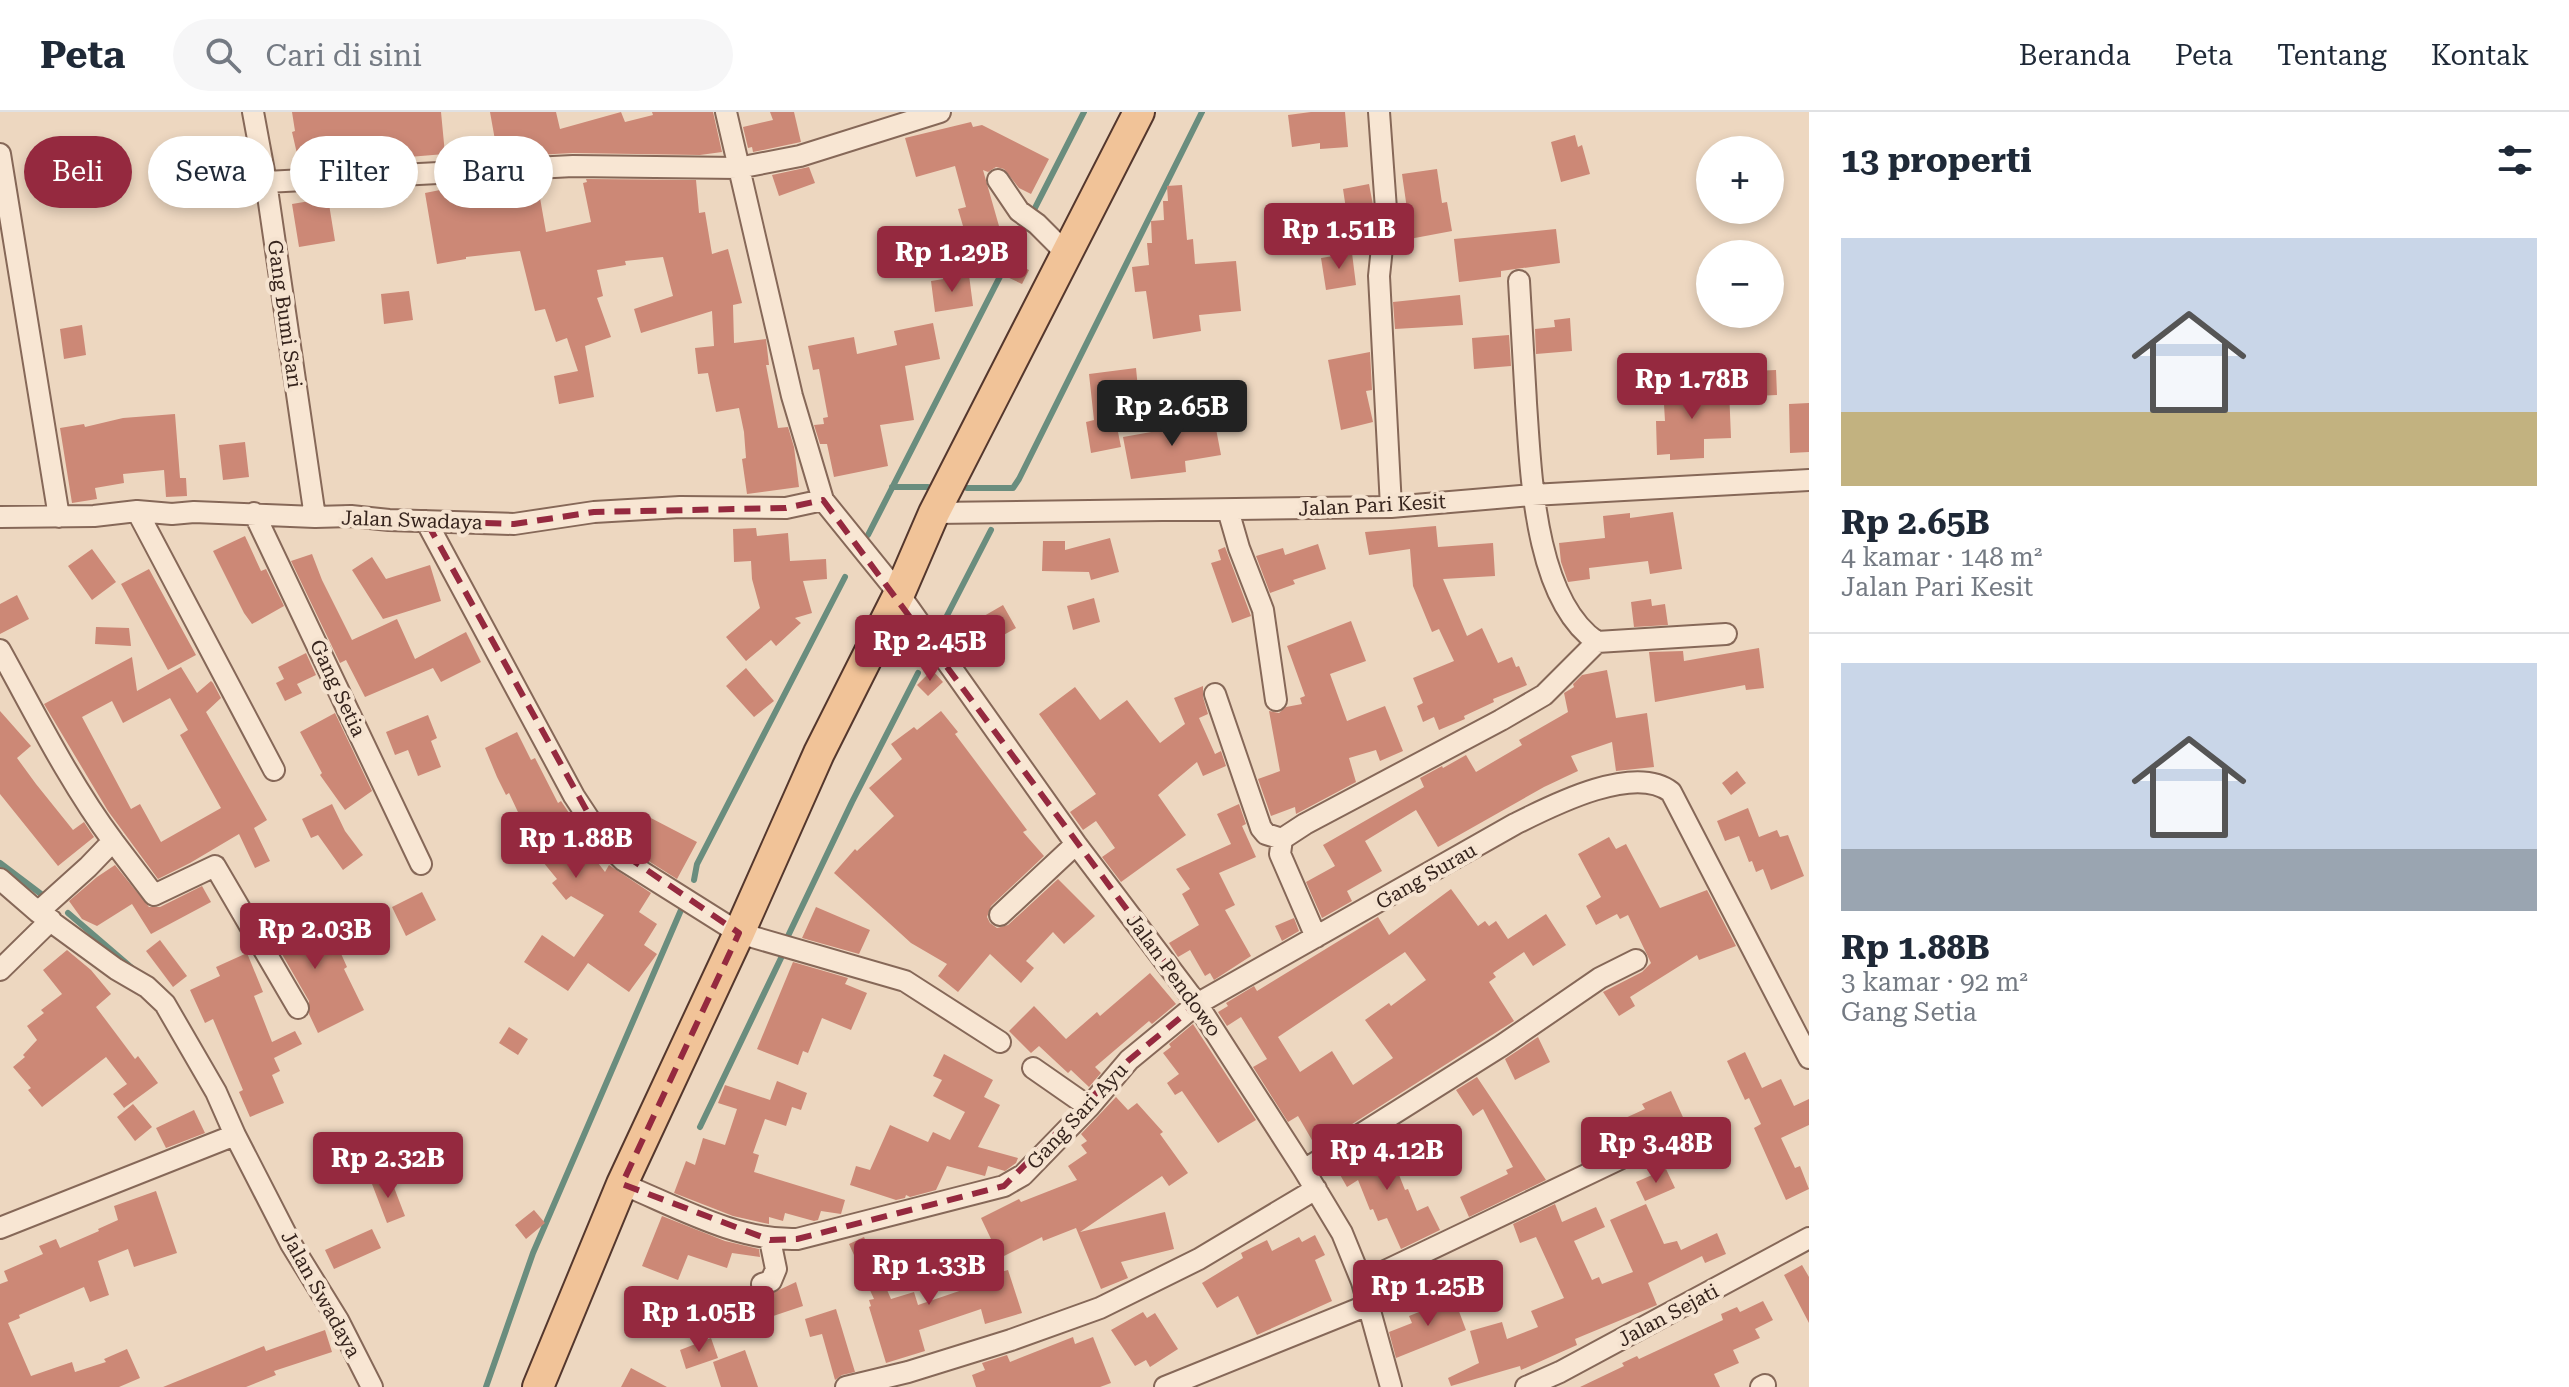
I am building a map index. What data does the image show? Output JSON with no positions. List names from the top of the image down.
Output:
{
  "streets": {
    "street": [
      "Gang Bumi Sari",
      "Jalan Pari Kesit",
      "Jalan Swadaya",
      "Gang Setia",
      "Gang Surau",
      "Jalan Pendowo",
      "Gang Sari Ayu",
      "Jalan Sejati"
    ]
  },
  "crossings": [
    ["Gang Bumi Sari", "Jalan Swadaya"],
    ["Jalan Swadaya", "Gang Setia"],
    ["Jalan Swadaya", "Jalan Pendowo"],
    ["Gang Surau", "Jalan Pendowo"],
    ["Gang Surau", "Gang Sari Ayu"],
    ["Jalan Pendowo", "Gang Sari Ayu"]
  ],
  "page": {
    "header": "Peta",
    "search": "Cari di sini",
    "nav": [
      "Beranda",
      "Peta",
      "Tentang",
      "Kontak"
    ],
    "heading": "13 properti",
    "map_buttons": ["+", "−"],
    "chip": [
      "Beli",
      "Sewa",
      "Filter",
      "Baru"
    ],
    "price": [
      "Rp 1.51B",
      "Rp 1.29B",
      "Rp 1.78B",
      "Rp 2.65B",
      "Rp 2.45B",
      "Rp 1.88B",
      "Rp 2.03B",
      "Rp 3.48B",
      "Rp 4.12B",
      "Rp 2.32B",
      "Rp 1.33B",
      "Rp 1.25B",
      "Rp 1.05B"
    ],
    "list": [
      {
        "name": "Rp 2.65B",
        "note": "4 kamar · 148 m² · Jalan Pari Kesit"
      },
      {
        "name": "Rp 1.88B",
        "note": "3 kamar · 92 m² · Gang Setia"
      }
    ]
  }
}
